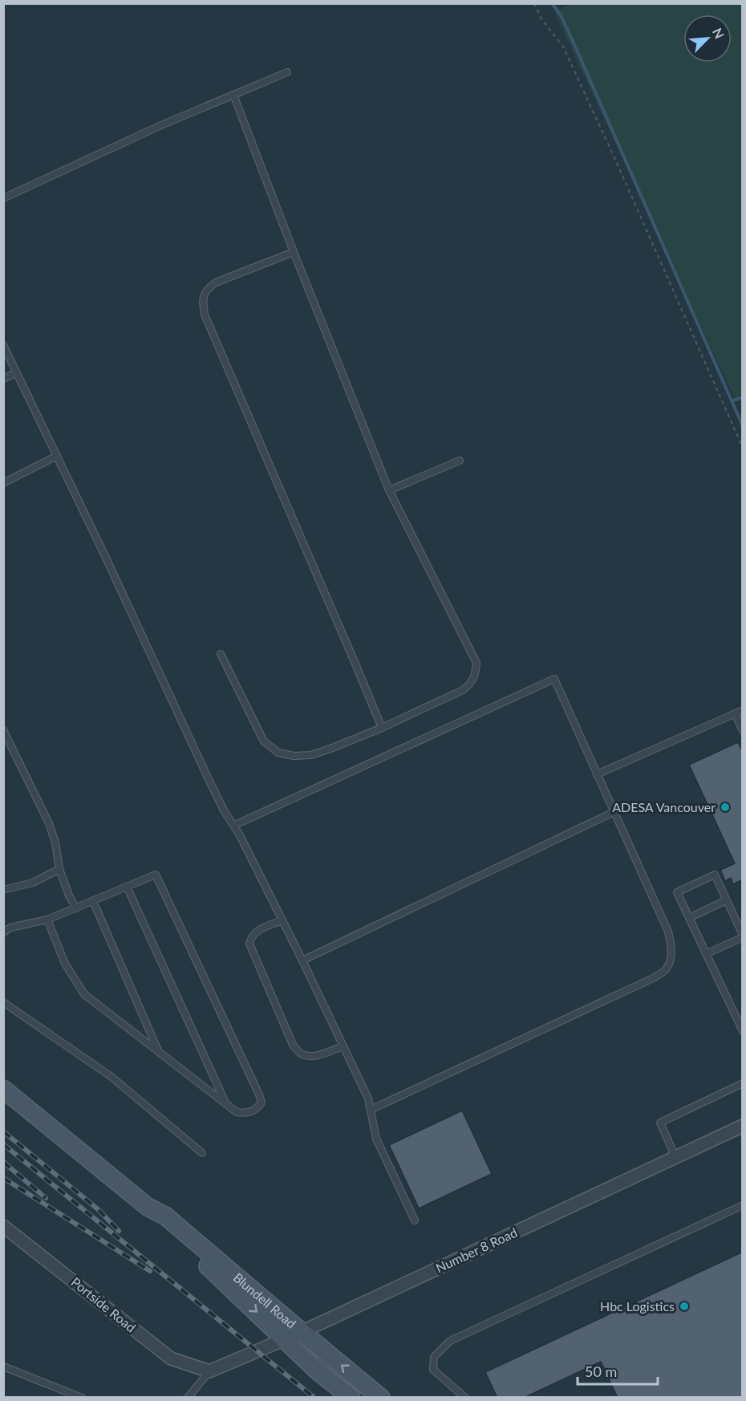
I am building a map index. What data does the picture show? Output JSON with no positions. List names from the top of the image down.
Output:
{
  "streets": {
    "main road": ["Blundell Road"],
    "street": ["Number 8 Road", "Portside Road"]
  },
  "crossings": [
    ["Number 8 Road", "Blundell Road"],
    ["Number 8 Road", "Portside Road"]
  ],
  "places": ["ADESA Vancouver", "Hbc Logistics"],
  "scale_bar": "50 m",
  "north": "top right"
}
